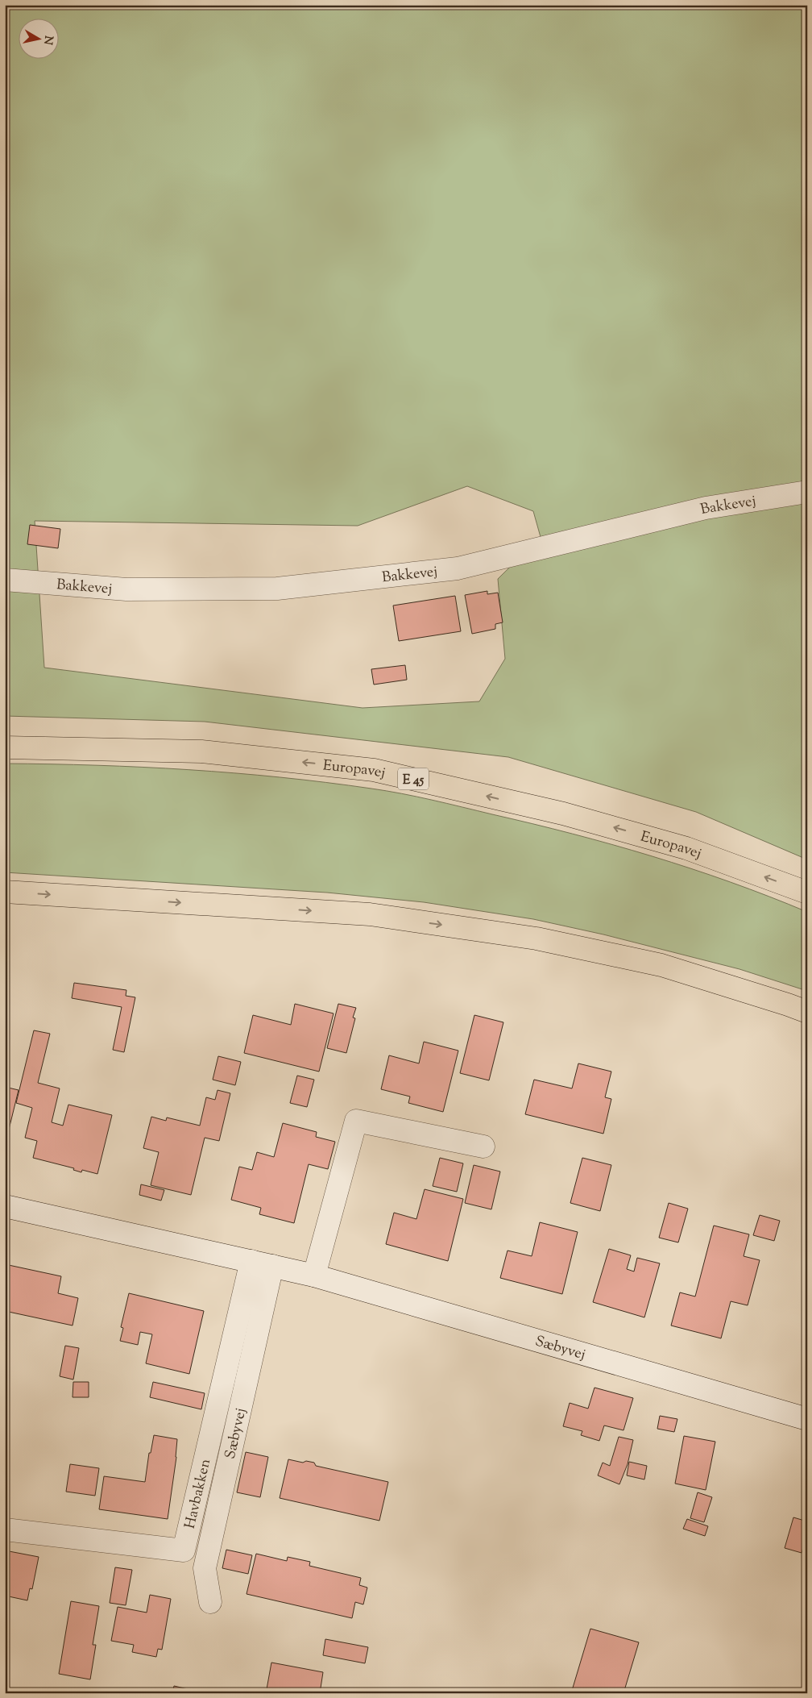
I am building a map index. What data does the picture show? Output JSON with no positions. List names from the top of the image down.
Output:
{
  "streets": {
    "main road": ["Europavej", "E 45"],
    "street": ["Bakkevej", "Sæbyvej", "Havbakken"]
  },
  "crossings": [
    ["Sæbyvej", "Havbakken"]
  ],
  "north": "right"
}
